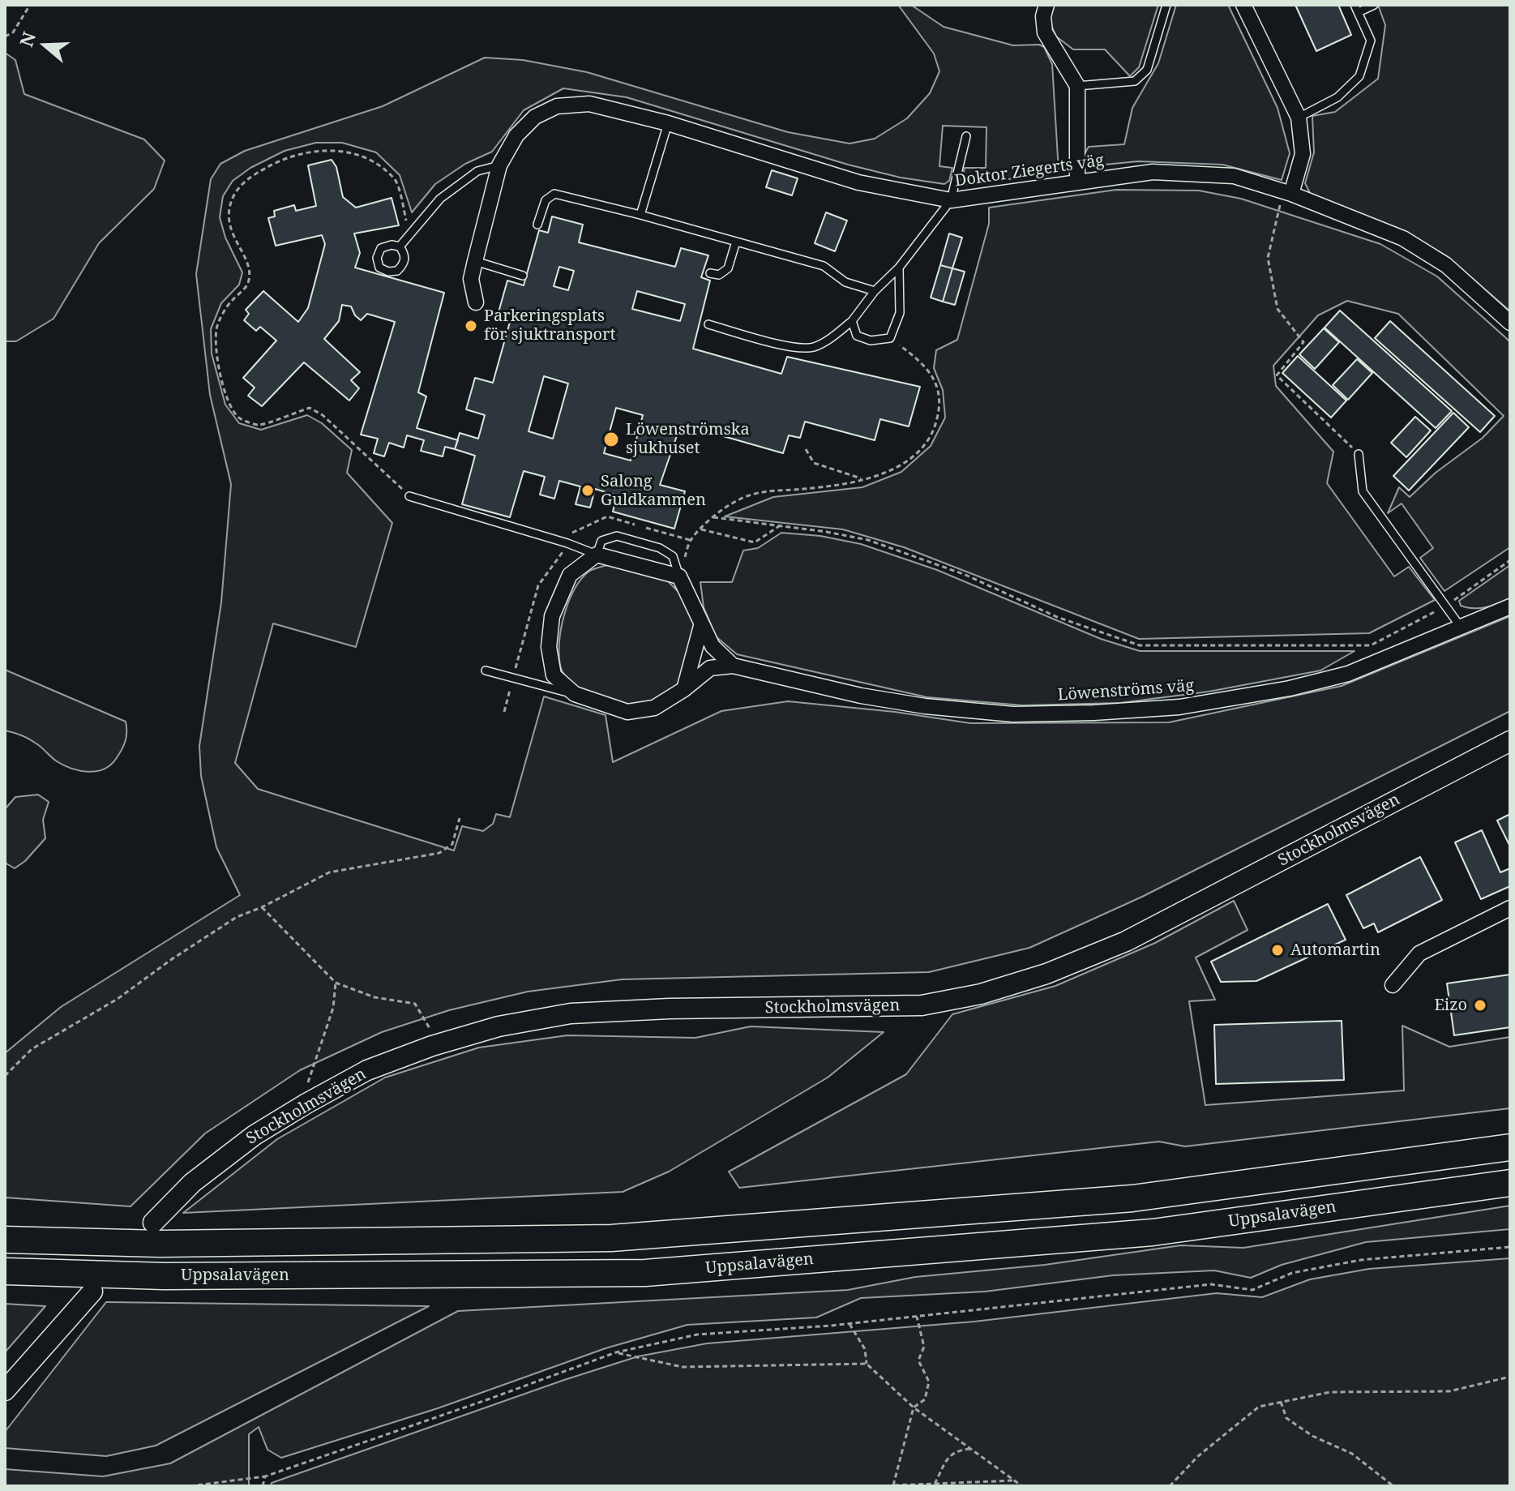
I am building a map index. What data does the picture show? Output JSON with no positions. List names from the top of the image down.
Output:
{
  "streets": {
    "highway": ["Uppsalavägen"],
    "street": ["Doktor Ziegerts väg", "Löwenströms väg", "Stockholmsvägen"]
  },
  "places": [
    "Parkeringsplats för sjuktransport",
    "Löwenströmska sjukhuset",
    "Salong Guldkammen",
    "Automartin",
    "Eizo"
  ],
  "north": "left"
}
